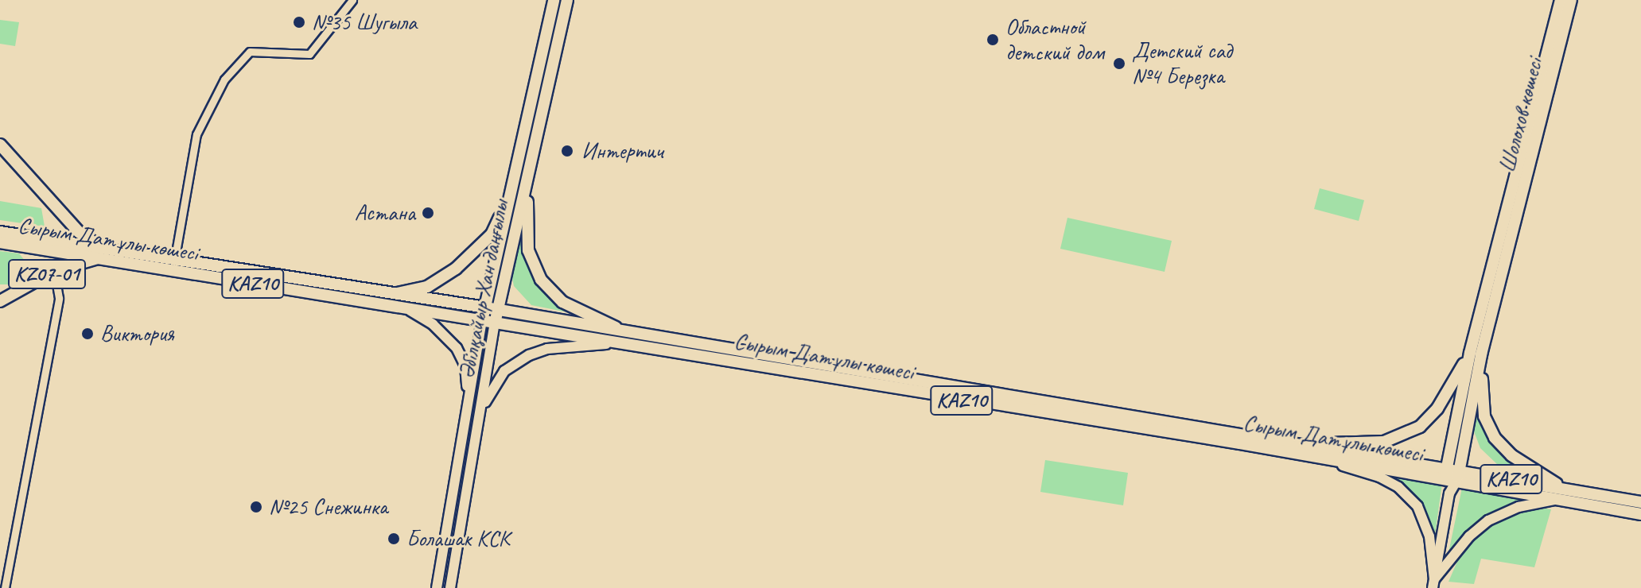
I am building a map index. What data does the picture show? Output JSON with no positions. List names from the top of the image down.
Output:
{
  "streets": {
    "main road": [
      "Шолохов көшесі",
      "Сырым Датұлы көшесі",
      "KZ07-01",
      "KAZ10",
      "Әбілқайыр Хан даңғылы"
    ]
  },
  "crossings": [
    ["Сырым Датұлы көшесі", "KZ07-01"],
    ["Сырым Датұлы көшесі", "Әбілқайыр Хан даңғылы"]
  ],
  "places": [
    "№35 Шугыла",
    "Областной детский дом",
    "Детский сад №4 Березка",
    "Интертич",
    "Астана",
    "Виктория",
    "№25 Снежинка",
    "Болашак КСК"
  ]
}
